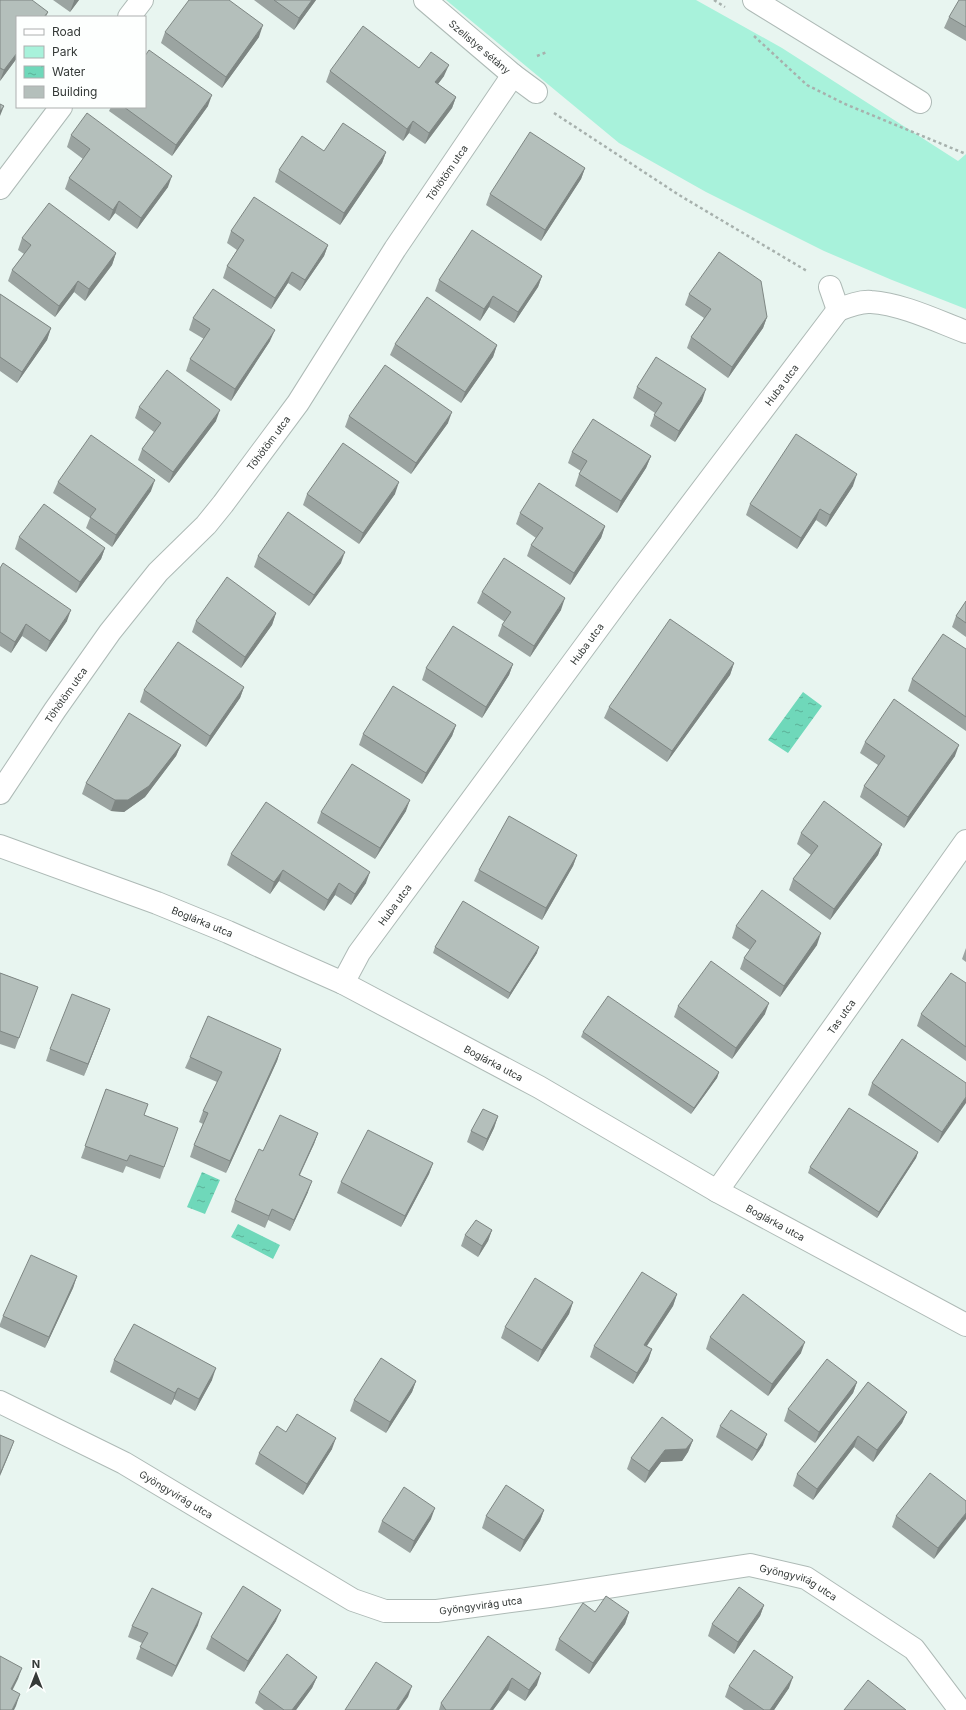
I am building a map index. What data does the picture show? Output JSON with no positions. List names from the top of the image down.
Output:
{
  "streets": {
    "street": [
      "Szelistye sétány",
      "Töhötöm utca",
      "Huba utca",
      "Boglárka utca",
      "Tas utca",
      "Gyöngyvirág utca"
    ]
  },
  "crossings": [
    ["Szelistye sétány", "Töhötöm utca"],
    ["Huba utca", "Boglárka utca"],
    ["Boglárka utca", "Tas utca"]
  ],
  "legend": [
    "Road",
    "Park",
    "Water",
    "Building"
  ],
  "north": "top"
}
